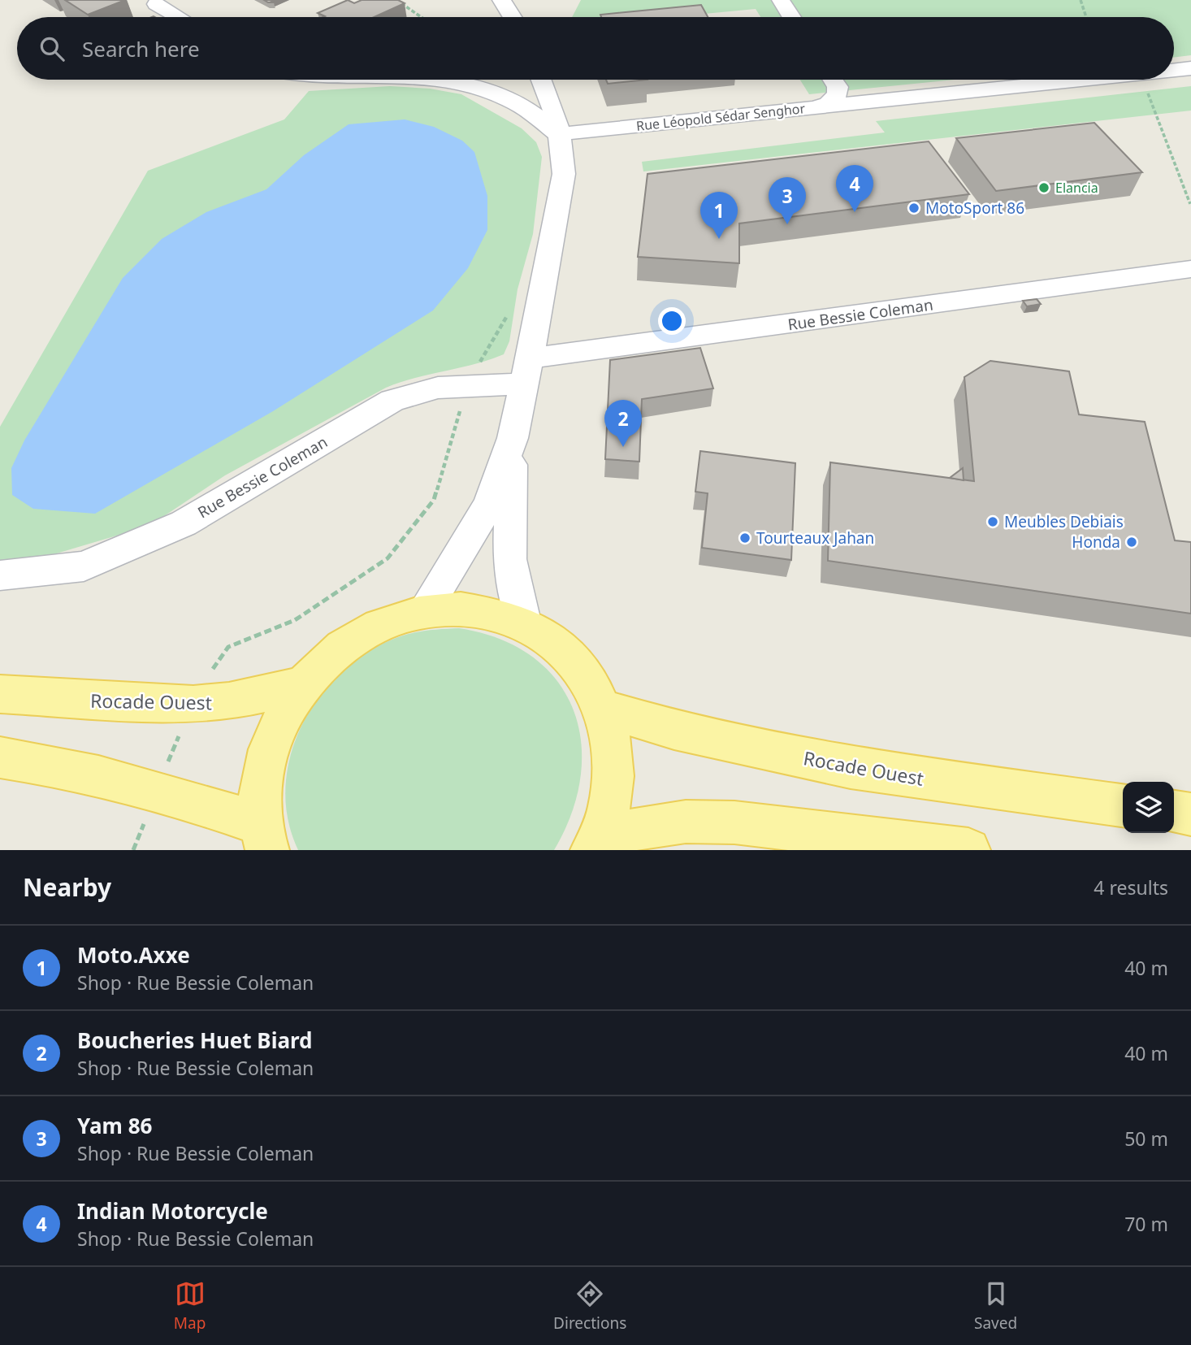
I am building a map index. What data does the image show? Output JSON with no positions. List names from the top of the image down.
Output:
{
  "streets": {
    "main road": ["Rocade Ouest"],
    "street": ["Rue Léopold Sédar Senghor", "Rue Bessie Coleman"]
  },
  "places": [
    "Elancia",
    "MotoSport 86",
    "Meubles Debiais",
    "Tourteaux Jahan",
    "Honda"
  ],
  "page": {
    "search": "Search here",
    "pins": [
      "4",
      "3",
      "1",
      "2"
    ],
    "heading": ["Nearby", "4 results"],
    "list": [
      {
        "mark": "1",
        "name": "Moto.Axxe",
        "note": "Shop · Rue Bessie Coleman",
        "value": "40 m"
      },
      {
        "mark": "2",
        "name": "Boucheries Huet Biard",
        "note": "Shop · Rue Bessie Coleman",
        "value": "40 m"
      },
      {
        "mark": "3",
        "name": "Yam 86",
        "note": "Shop · Rue Bessie Coleman",
        "value": "50 m"
      },
      {
        "mark": "4",
        "name": "Indian Motorcycle",
        "note": "Shop · Rue Bessie Coleman",
        "value": "70 m"
      }
    ],
    "nav": ["Map", "Directions", "Saved"]
  }
}
